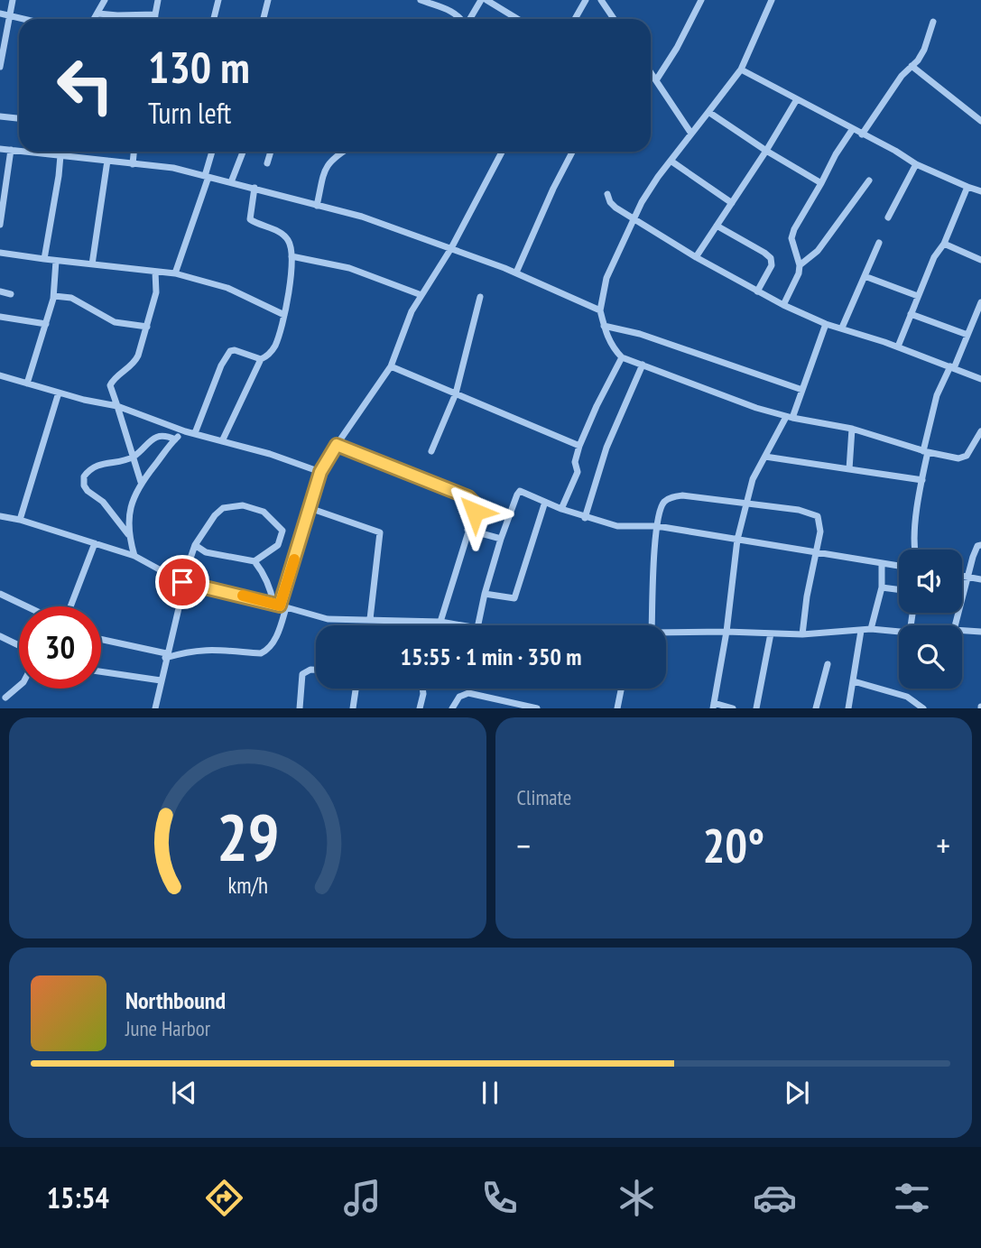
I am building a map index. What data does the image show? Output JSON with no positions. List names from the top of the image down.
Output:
{
  "page": {
    "turn": ["130 m", "Turn left"],
    "limit": "30",
    "trip": "15:55 · 1 min · 350 m",
    "tile": "Climate",
    "heat": ["−", "20°", "+"],
    "song": ["Northbound", "June Harbor"],
    "tabs": "15:54",
    "gauge": ["29", "km/h"]
  }
}
